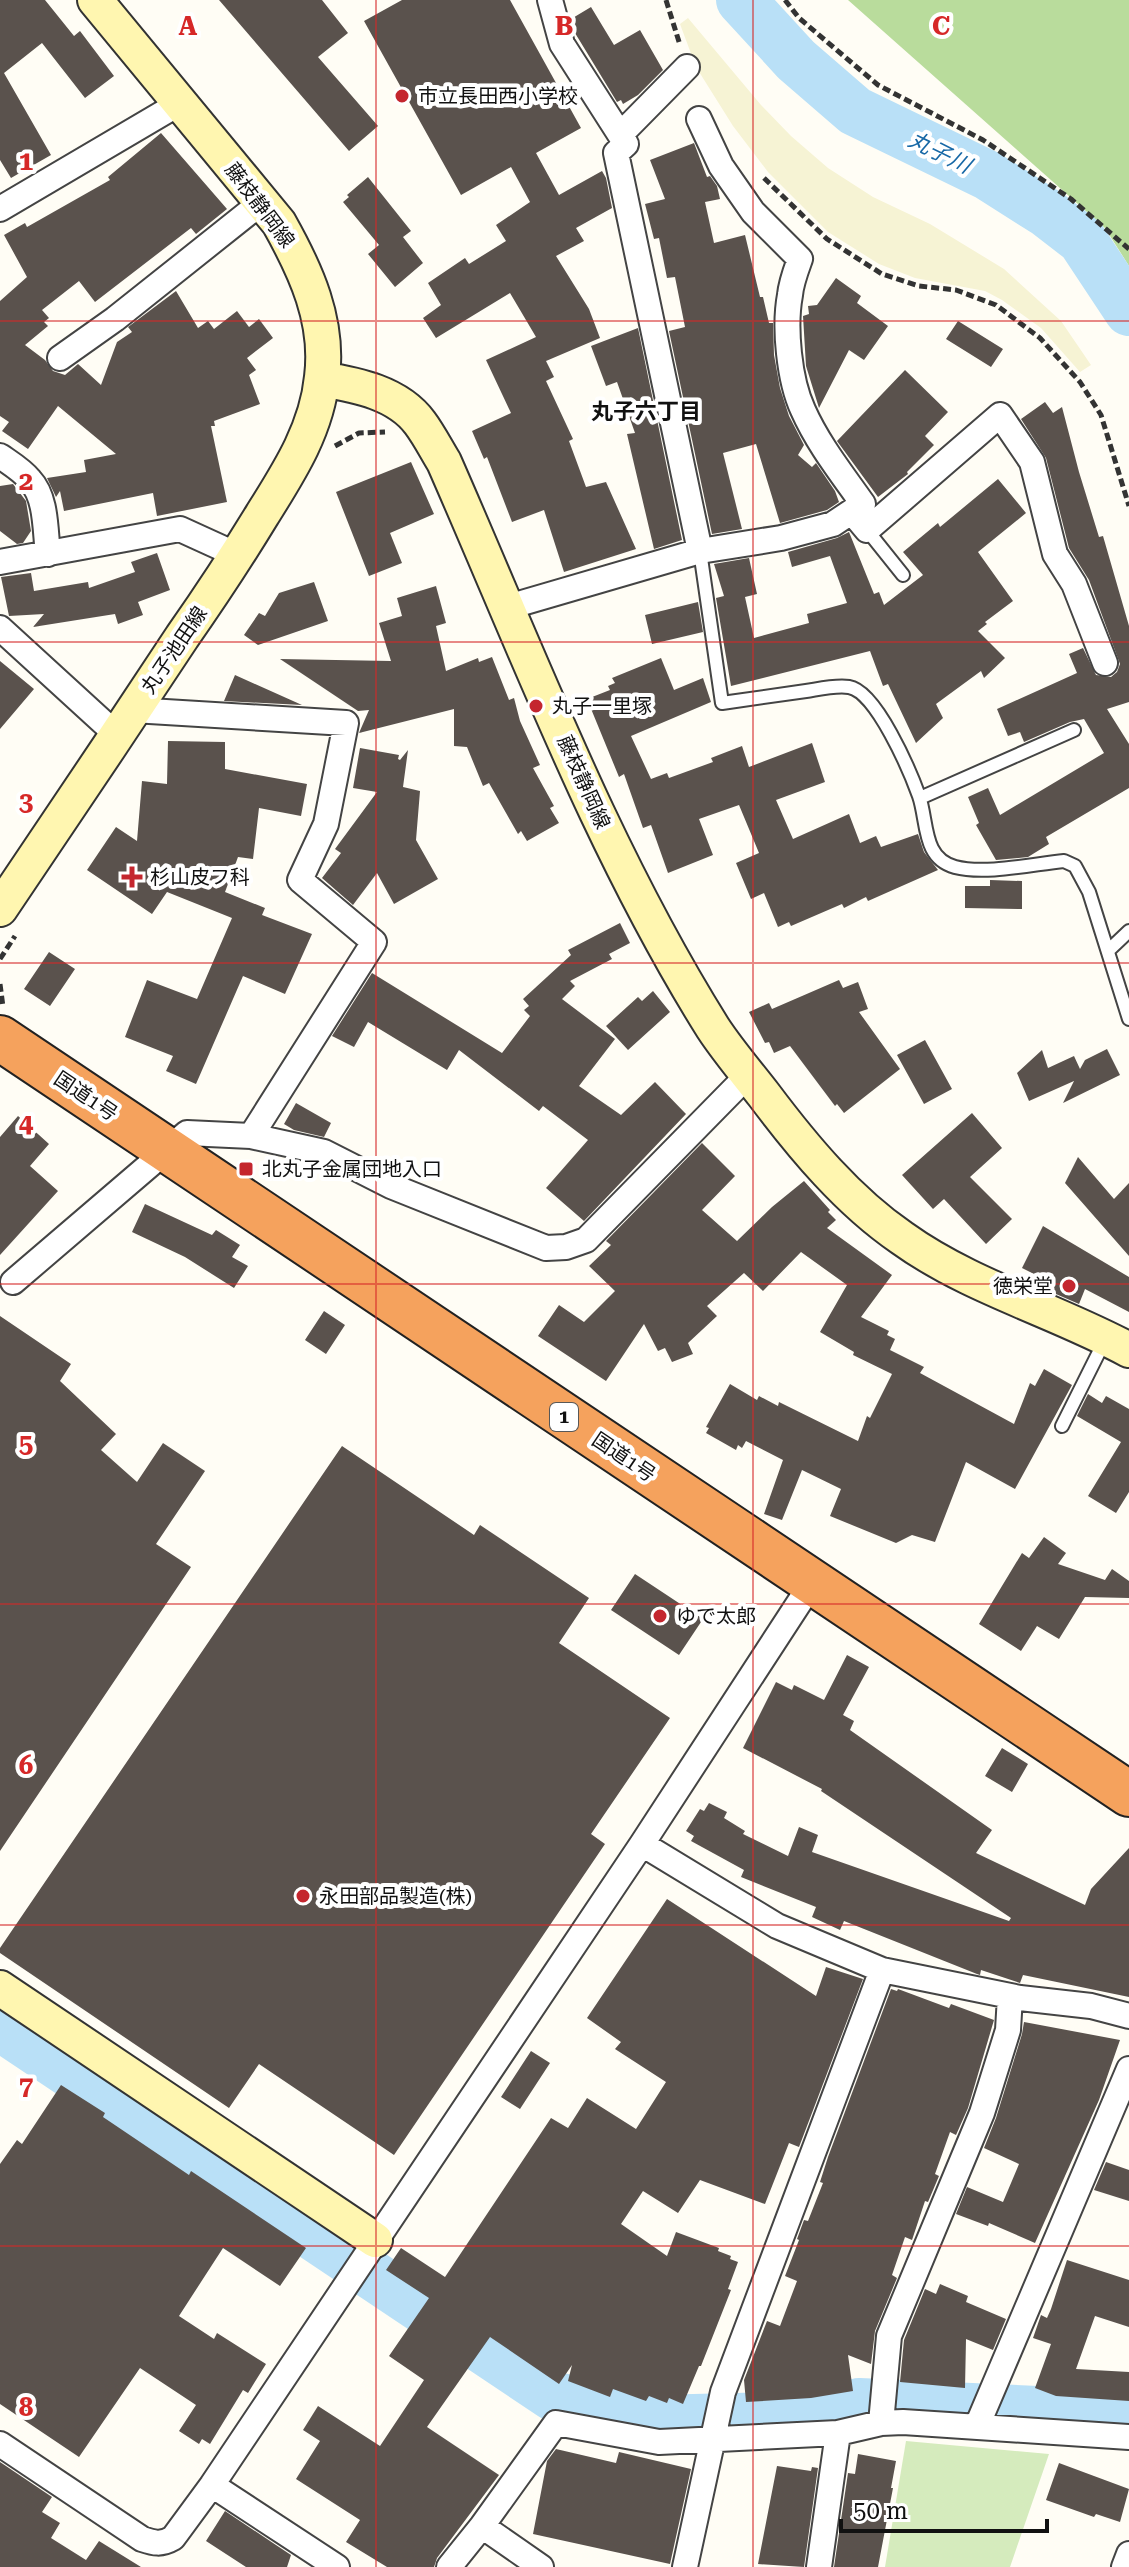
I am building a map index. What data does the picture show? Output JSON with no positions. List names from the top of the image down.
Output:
{
  "streets": {
    "highway": ["国道1号", "1"],
    "main road": ["藤枝静岡線", "丸子池田線"]
  },
  "crossings": [
    ["藤枝静岡線", "丸子池田線"]
  ],
  "districts": ["丸子六丁目"],
  "water": ["丸子川"],
  "places": {
    "other": [
      "市立長田西小学校",
      "丸子一里塚",
      "徳栄堂",
      "ゆで太郎",
      "永田部品製造(株)"
    ],
    "health": ["杉山皮フ科"],
    "transit": ["北丸子金属団地入口"]
  },
  "scale_bar": "50 m",
  "grid": {
    "columns": ["A", "B", "C"],
    "rows": [
      "1",
      "2",
      "3",
      "4",
      "5",
      "6",
      "7",
      "8"
    ]
  }
}
